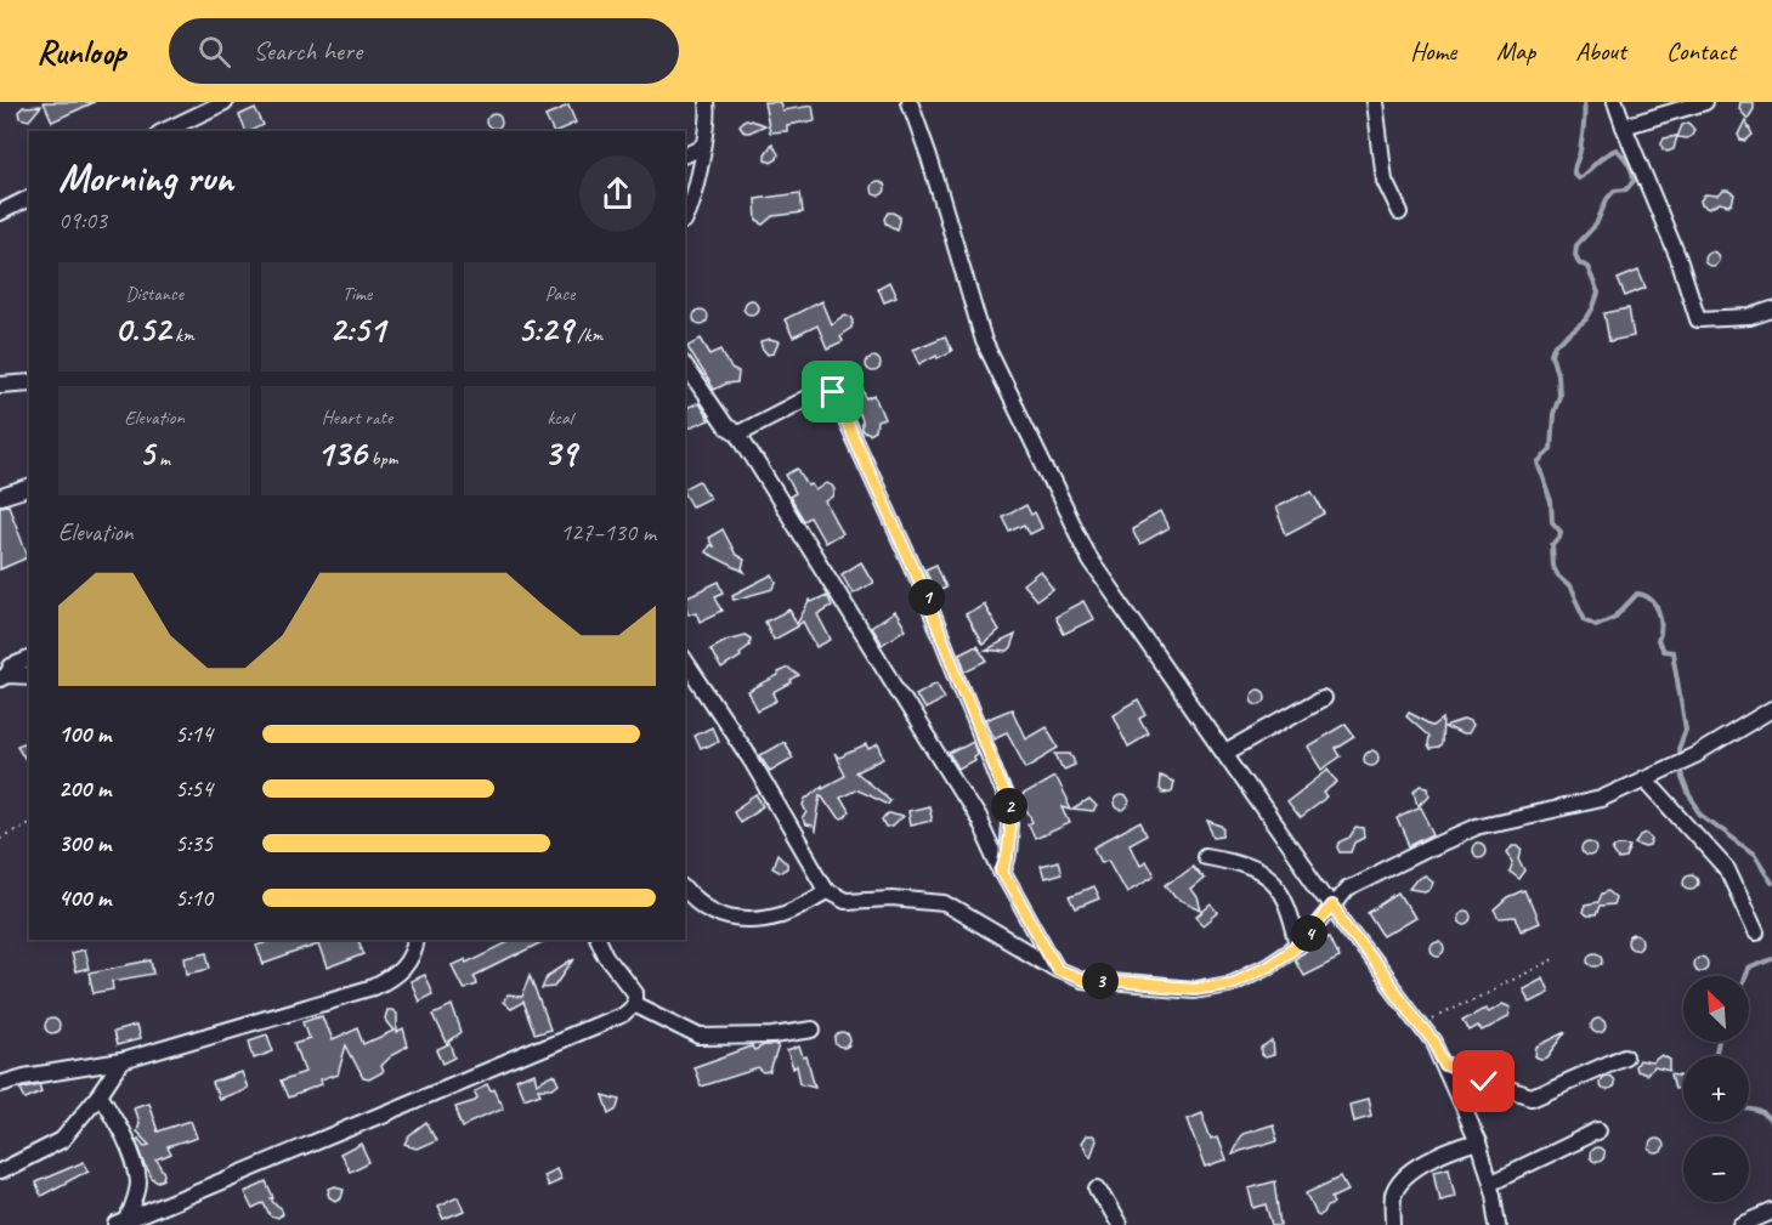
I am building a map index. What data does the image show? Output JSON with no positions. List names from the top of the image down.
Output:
{
  "north": "top left",
  "page": {
    "header": "Runloop",
    "search": "Search here",
    "nav": [
      "Home",
      "Map",
      "About",
      "Contact"
    ],
    "heading": ["Morning run", "09:03"],
    "stats": [
      ["Distance", "0.52 km"],
      ["Time", "2:51"],
      ["Pace", "5:29 /km"],
      ["Elevation", "5 m"],
      ["Heart rate", "136 bpm"],
      ["kcal", "39"]
    ],
    "chart": ["Elevation", "127–130 m"],
    "pins": [
      "1",
      "2",
      "4",
      "3"
    ],
    "list": [
      {
        "name": "100 m",
        "note": "5:14"
      },
      {
        "name": "200 m",
        "note": "5:54"
      },
      {
        "name": "300 m",
        "note": "5:35"
      },
      {
        "name": "400 m",
        "note": "5:10"
      }
    ],
    "map_buttons": ["+", "−"]
  }
}
